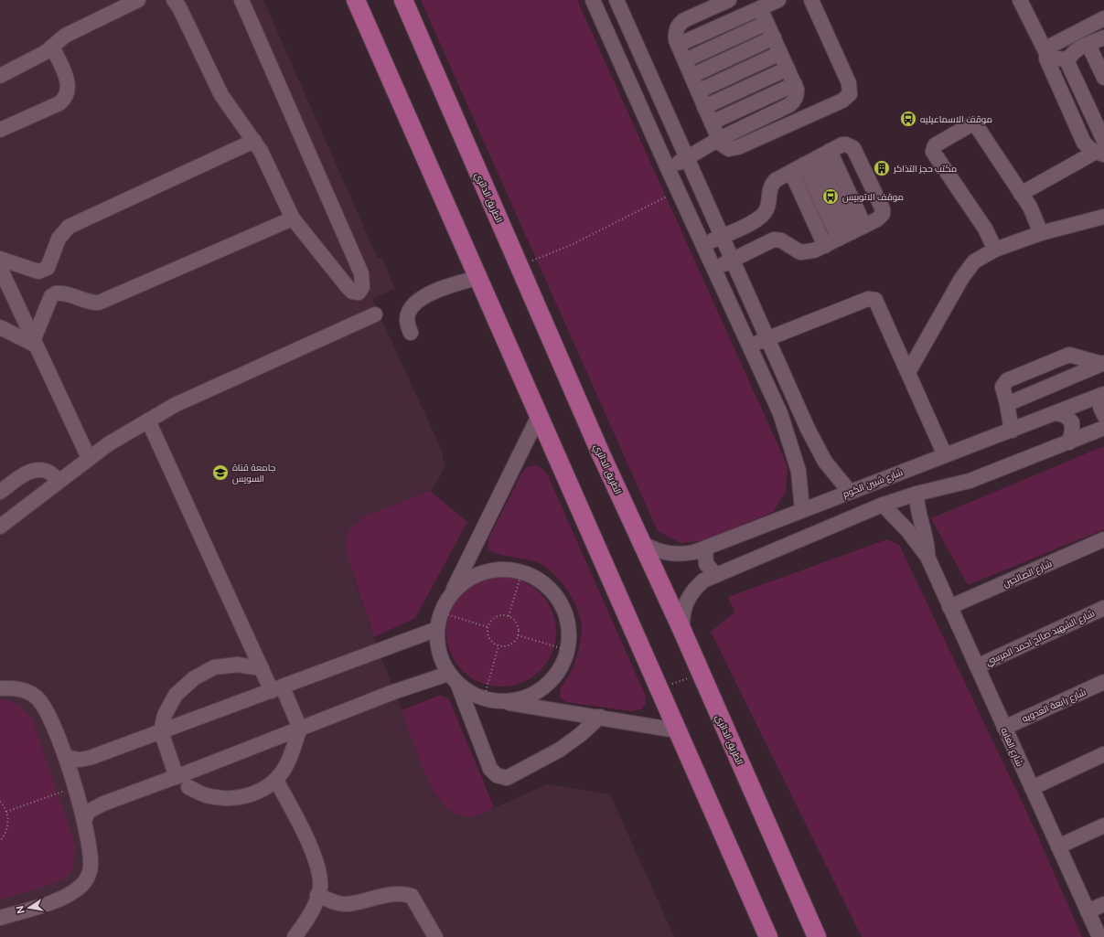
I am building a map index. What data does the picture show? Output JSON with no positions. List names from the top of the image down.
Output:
{
  "streets": {
    "main road": ["الطريق الدائري"],
    "street": [
      "شارع شبين الكوم",
      "شارع الصالحين",
      "شارع الشهيد صالح احمد المرسي",
      "شارع رابعة العدويه",
      "شارع الغابه"
    ]
  },
  "crossings": [
    ["الطريق الدائري", "شارع شبين الكوم"],
    ["شارع الصالحين", "شارع الغابه"],
    ["شارع الشهيد صالح احمد المرسي", "شارع الغابه"],
    ["شارع رابعة العدويه", "شارع الغابه"]
  ],
  "places": {
    "bus stop": ["موقف الاسماعيليه", "موقف الاتوبيس"],
    "building": ["مكتب حجز التذاكر"],
    "school or university": ["جامعة قناة السويس"]
  },
  "north": "left"
}
